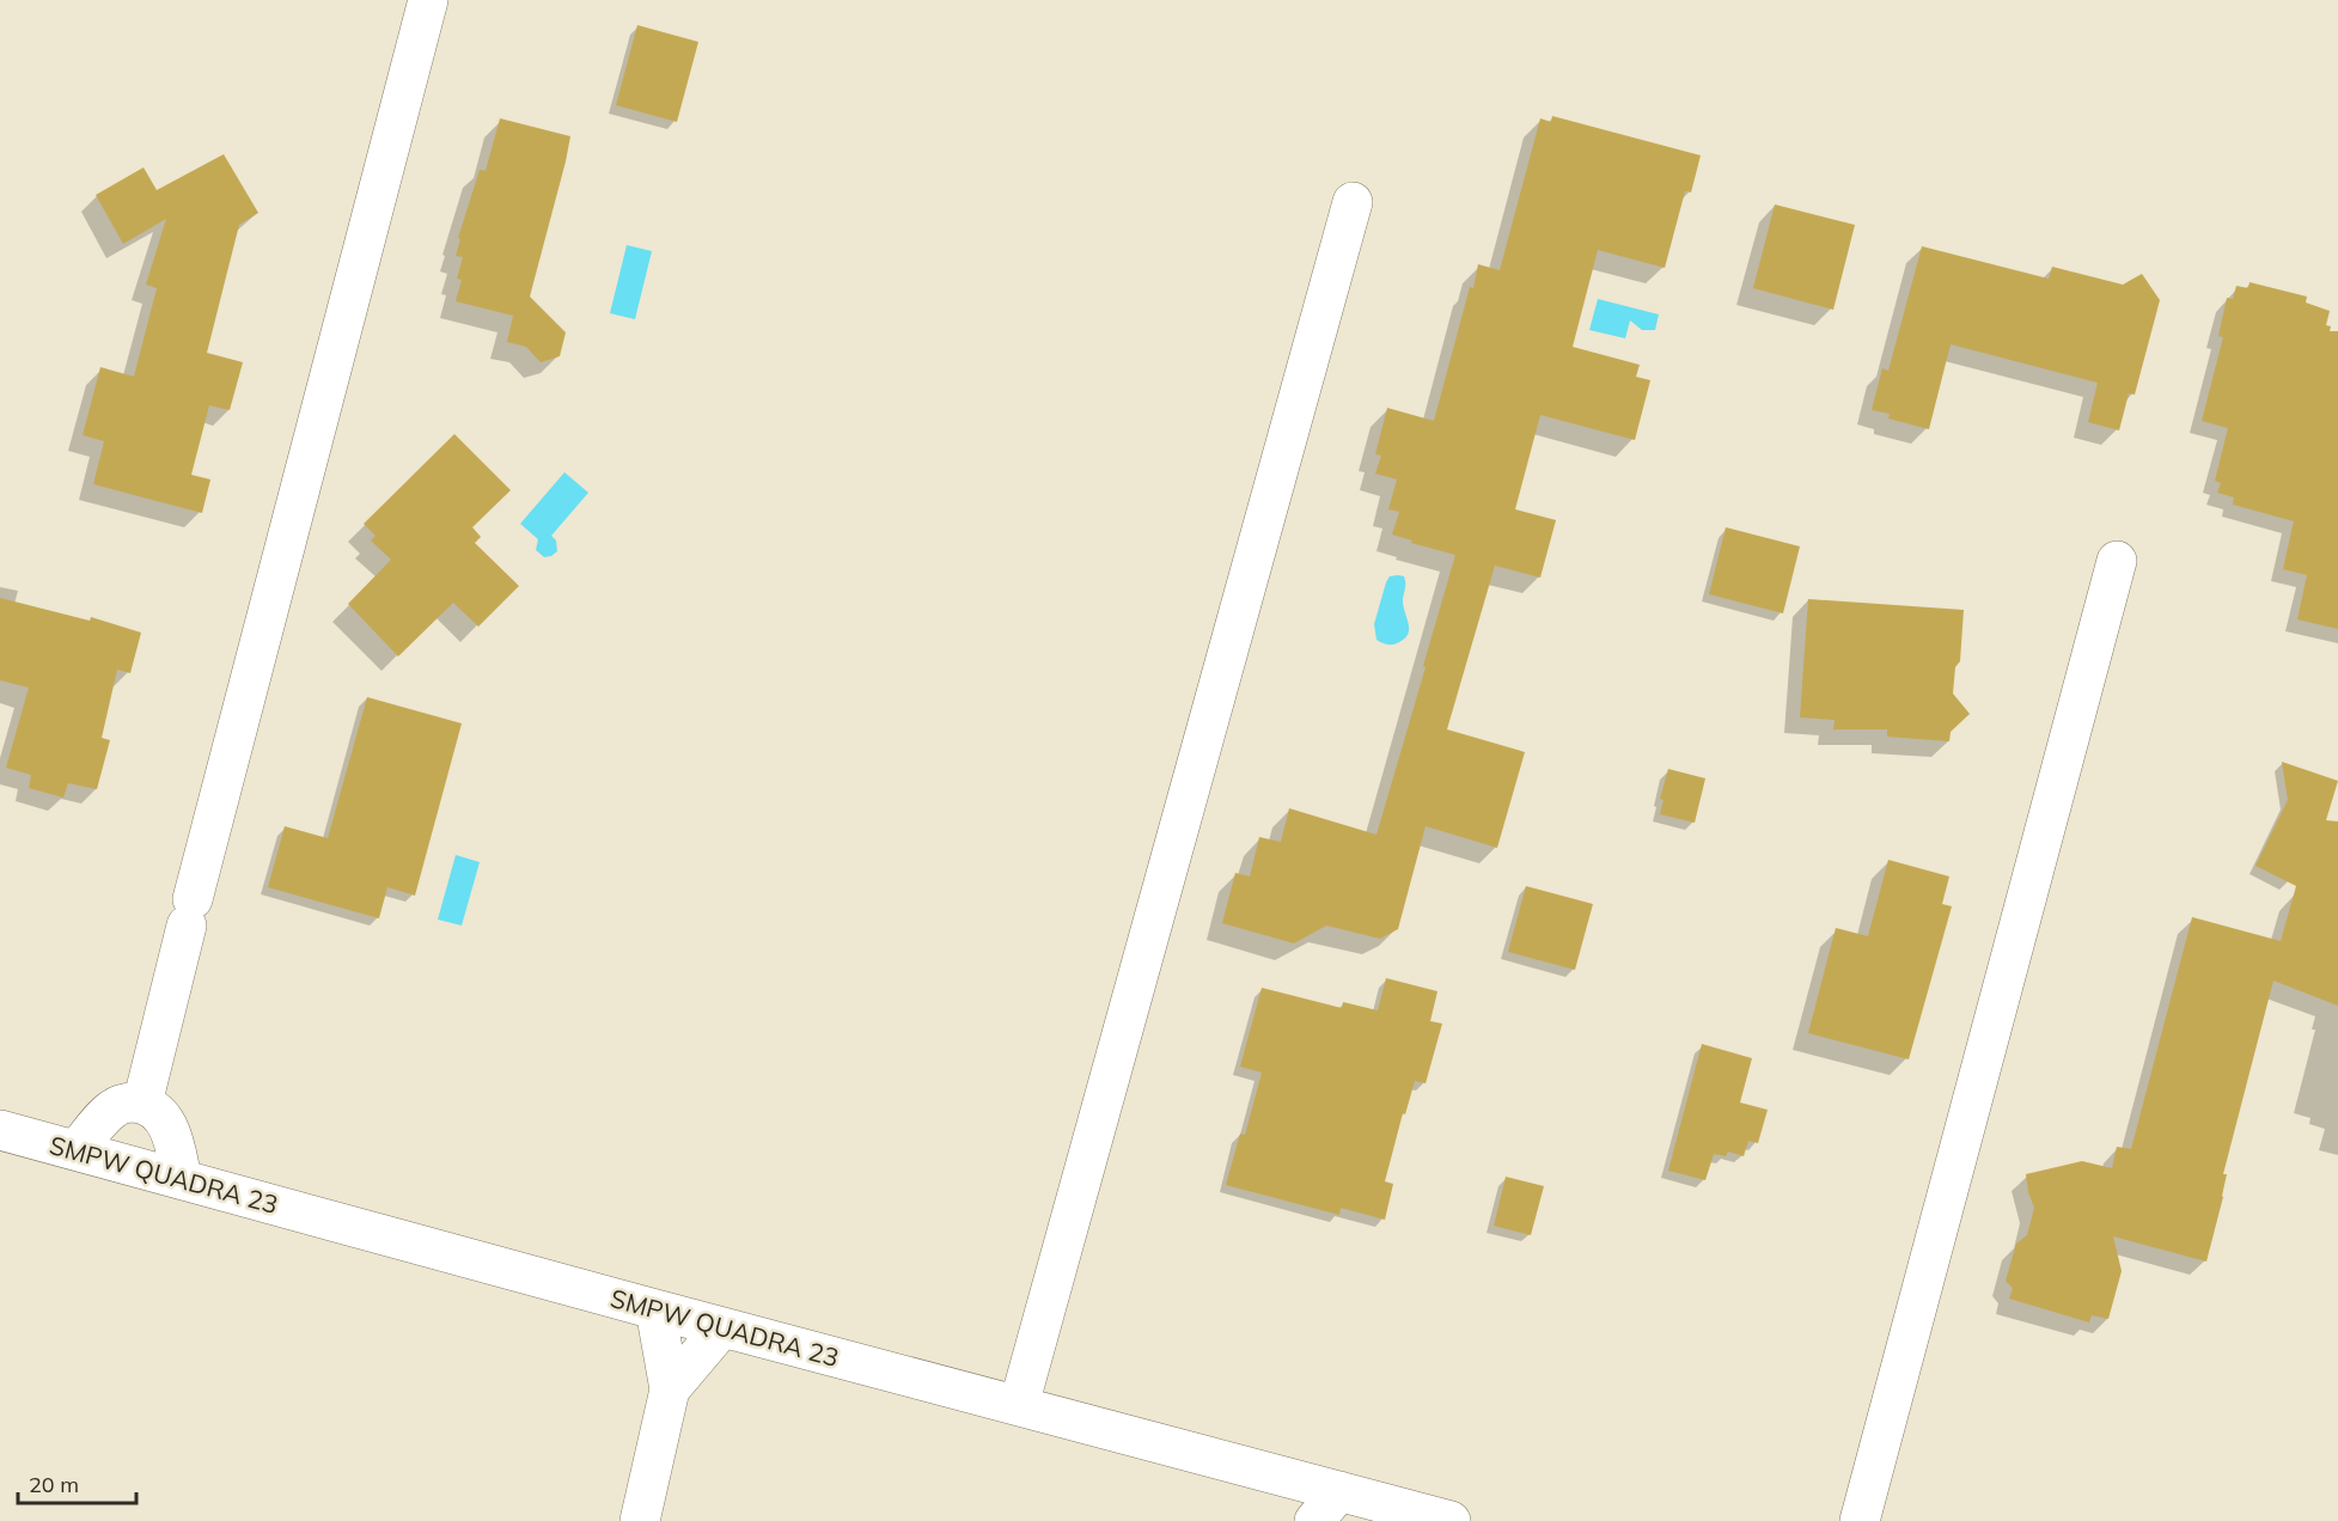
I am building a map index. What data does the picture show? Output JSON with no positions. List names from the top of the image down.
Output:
{
  "streets": {
    "street": ["SMPW QUADRA 23"]
  },
  "scale_bar": "20 m"
}
